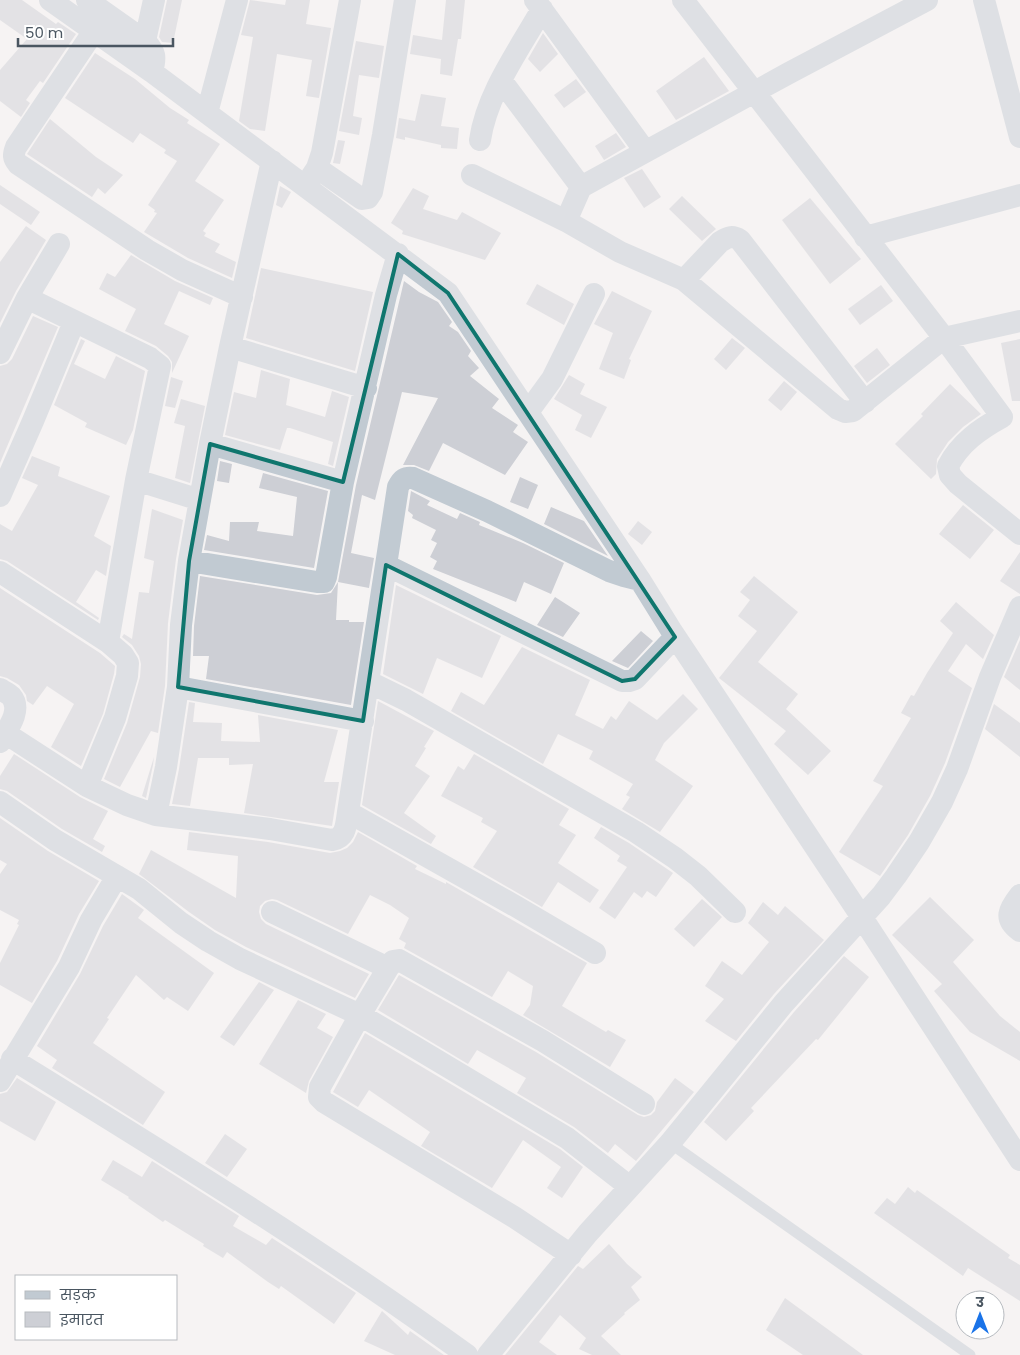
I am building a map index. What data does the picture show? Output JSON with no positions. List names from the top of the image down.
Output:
{
  "legend": ["सड़क", "इमारत"],
  "scale_bar": "50 m",
  "north": "top"
}
